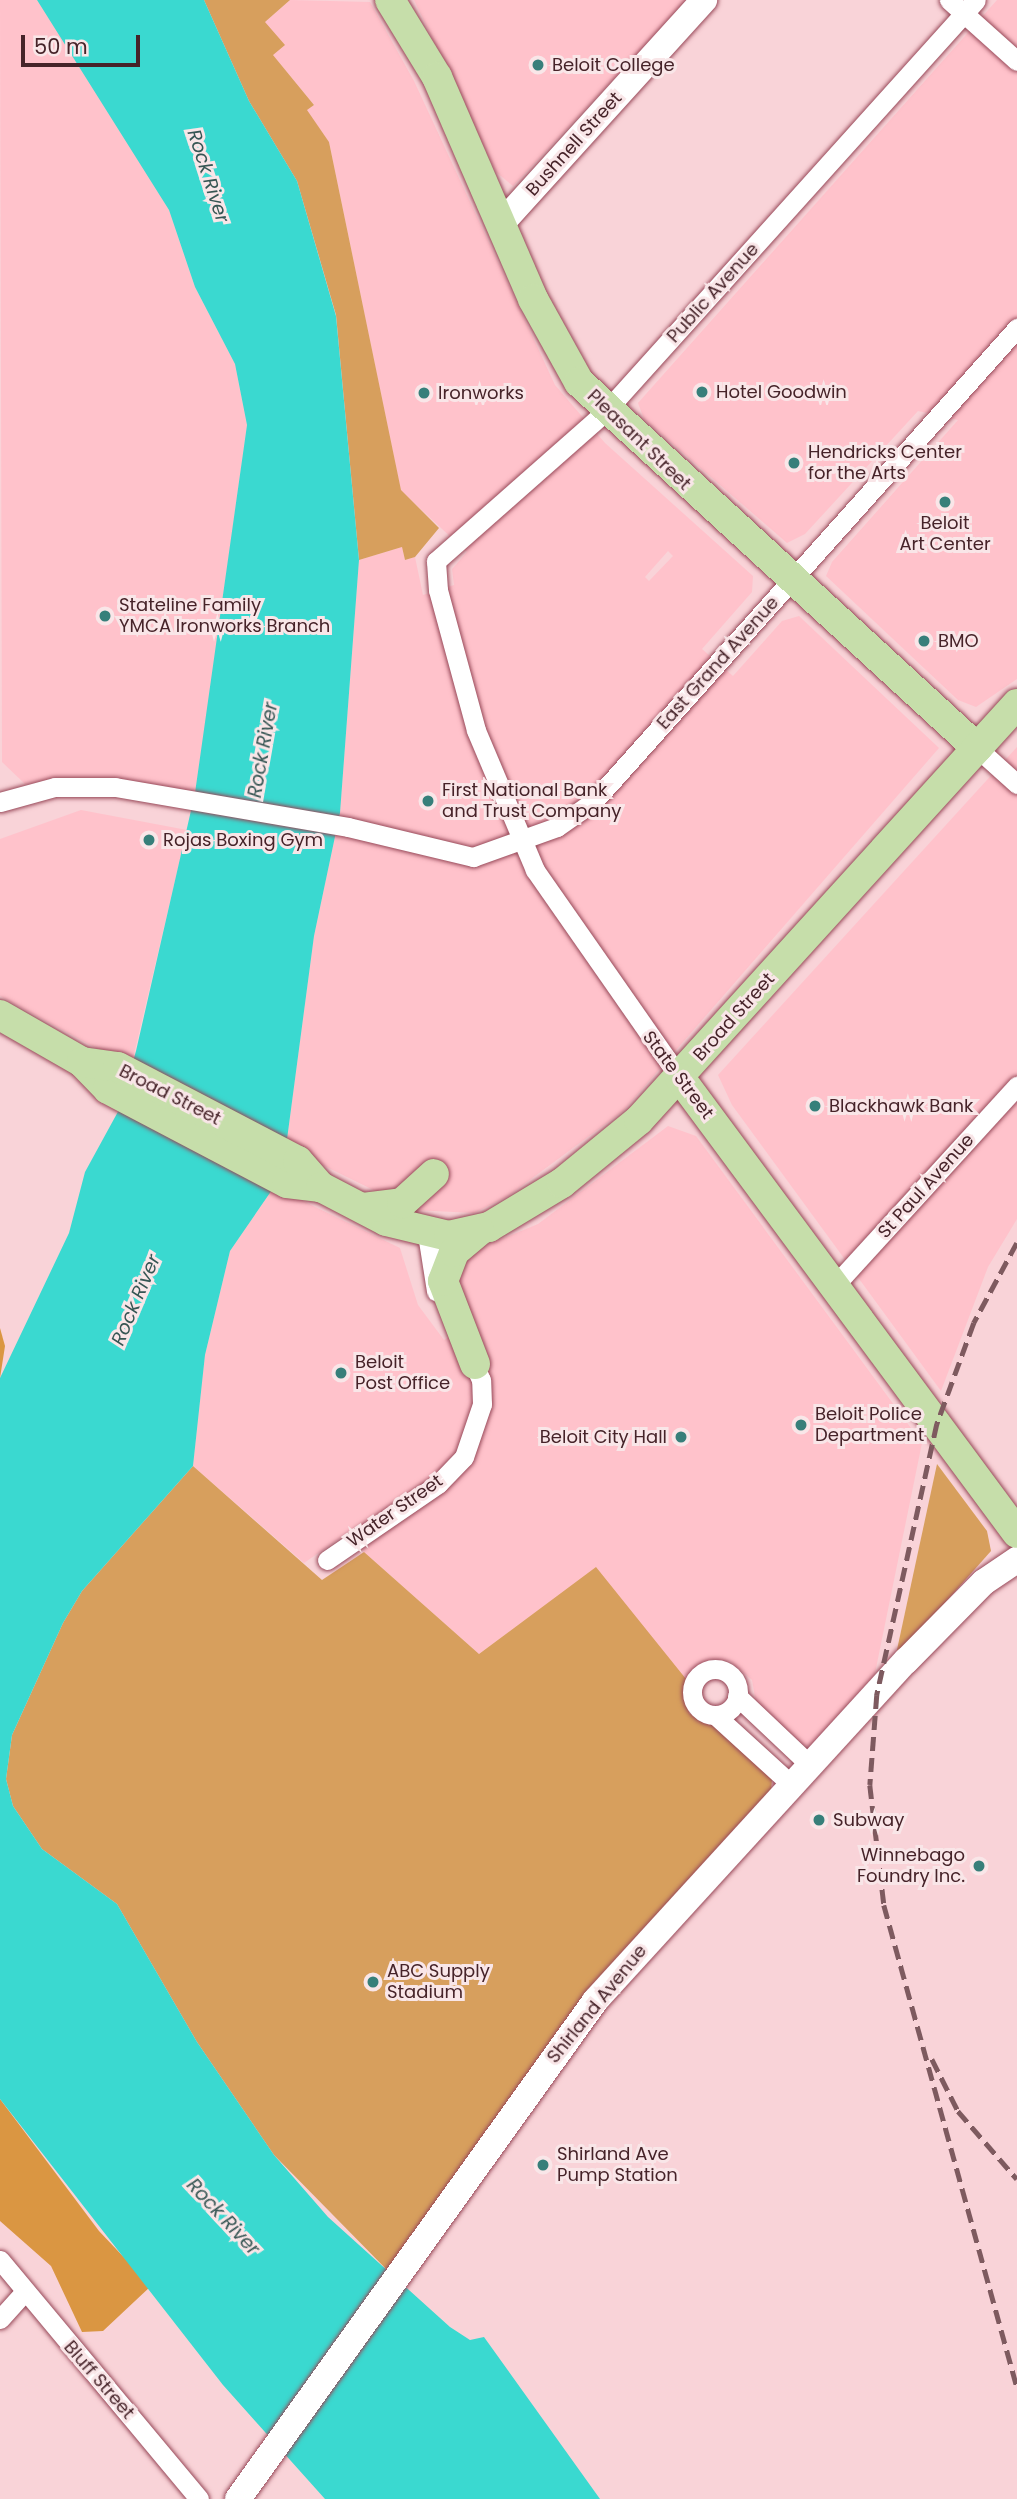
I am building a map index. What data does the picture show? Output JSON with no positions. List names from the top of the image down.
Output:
{
  "streets": {
    "main road": ["Pleasant Street", "Broad Street", "State Street"],
    "street": [
      "Bushnell Street",
      "Public Avenue",
      "East Grand Avenue",
      "St Paul Avenue",
      "Water Street",
      "Shirland Avenue",
      "Bluff Street"
    ]
  },
  "crossings": [
    ["Bushnell Street", "Pleasant Street"],
    ["Public Avenue", "Pleasant Street"],
    ["Public Avenue", "State Street"],
    ["Pleasant Street", "East Grand Avenue"],
    ["Pleasant Street", "Broad Street"],
    ["East Grand Avenue", "State Street"],
    ["Broad Street", "State Street"],
    ["State Street", "St Paul Avenue"]
  ],
  "water": ["Rock River"],
  "places": [
    "Beloit College",
    "Hotel Goodwin",
    "Ironworks",
    "Hendricks Center for the Arts",
    "Beloit Art Center",
    "Stateline Family YMCA Ironworks Branch",
    "BMO",
    "First National Bank and Trust Company",
    "Rojas Boxing Gym",
    "Blackhawk Bank",
    "Beloit Post Office",
    "Beloit Police Department",
    "Beloit City Hall",
    "Subway",
    "Winnebago Foundry Inc.",
    "ABC Supply Stadium",
    "Shirland Ave Pump Station"
  ],
  "scale_bar": "50 m"
}
